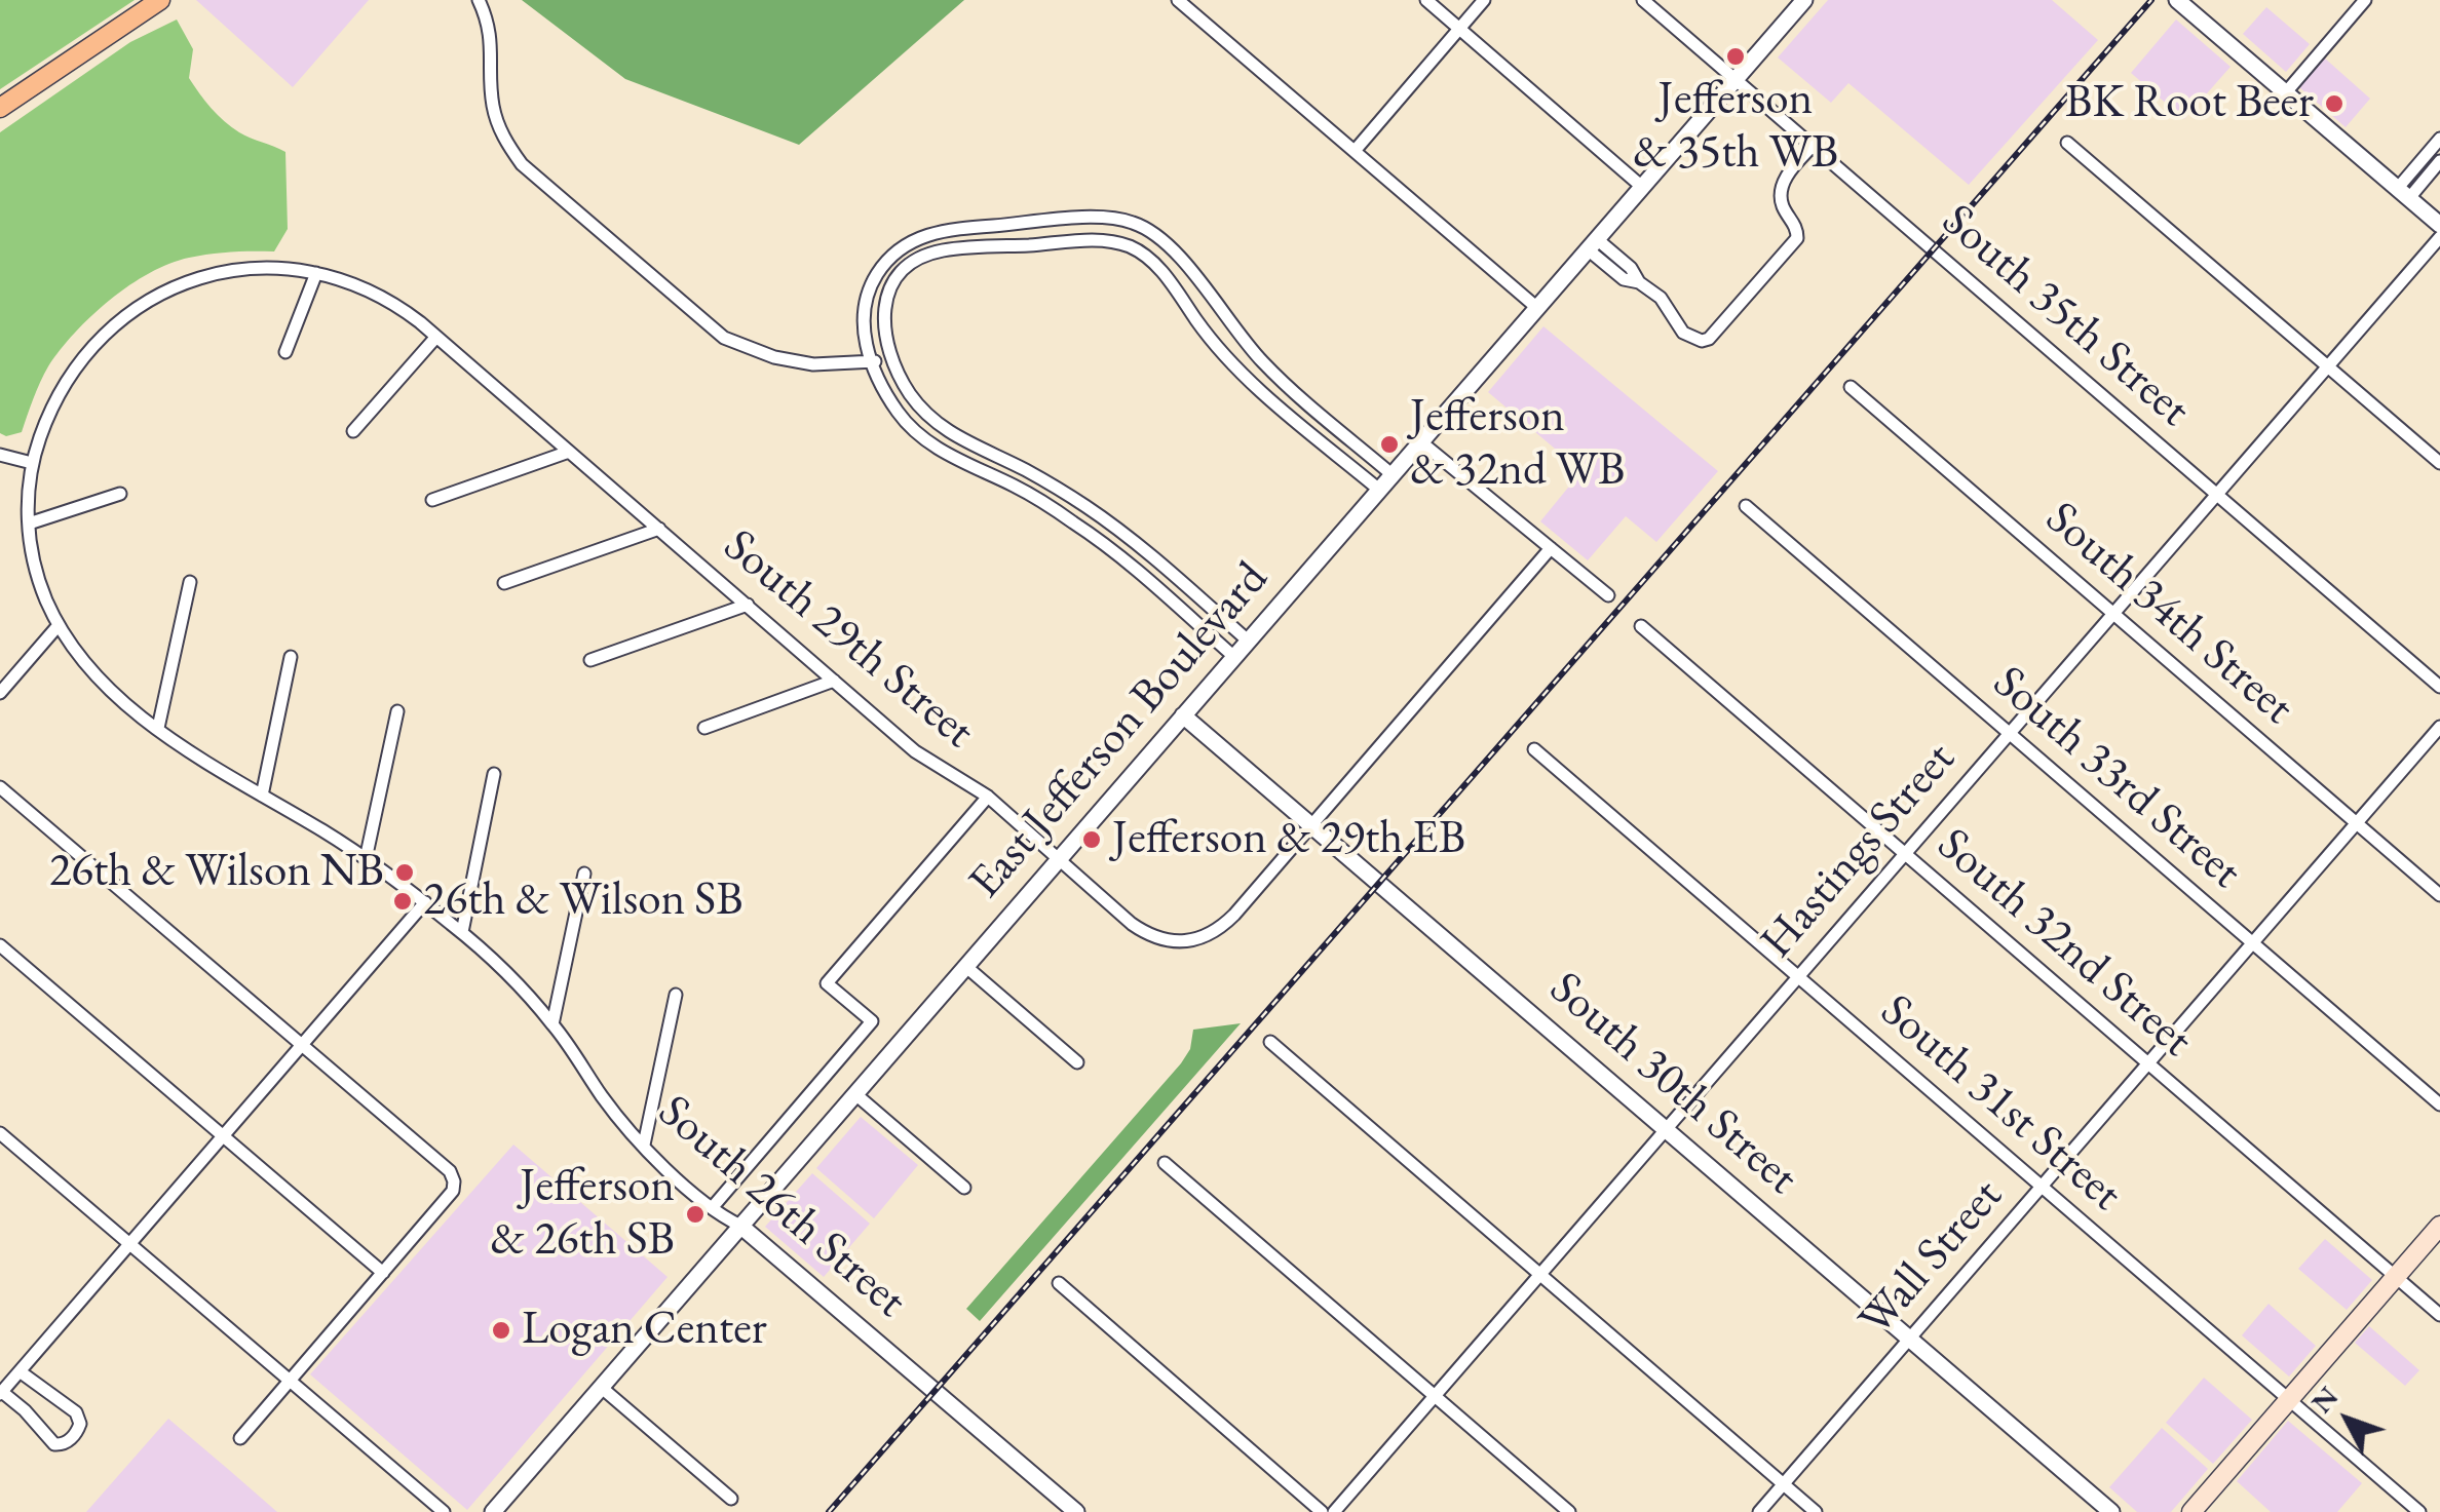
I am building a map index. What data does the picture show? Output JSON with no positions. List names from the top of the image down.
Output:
{
  "streets": {
    "street": [
      "South 35th Street",
      "South 34th Street",
      "South 29th Street",
      "East Jefferson Boulevard",
      "South 33rd Street",
      "Hastings Street",
      "South 32nd Street",
      "South 30th Street",
      "South 31st Street",
      "South 26th Street",
      "Wall Street"
    ]
  },
  "crossings": [
    ["South 35th Street", "East Jefferson Boulevard"],
    ["South 35th Street", "Hastings Street"],
    ["South 34th Street", "Hastings Street"],
    ["South 34th Street", "Wall Street"],
    ["South 29th Street", "East Jefferson Boulevard"],
    ["South 29th Street", "South 30th Street"],
    ["South 29th Street", "South 26th Street"],
    ["East Jefferson Boulevard", "South 30th Street"],
    ["East Jefferson Boulevard", "South 26th Street"],
    ["South 33rd Street", "Hastings Street"],
    ["South 33rd Street", "Wall Street"],
    ["Hastings Street", "South 32nd Street"],
    ["Hastings Street", "South 30th Street"],
    ["Hastings Street", "South 31st Street"],
    ["South 32nd Street", "Wall Street"],
    ["South 30th Street", "Wall Street"],
    ["South 31st Street", "Wall Street"]
  ],
  "places": [
    "Jefferson & 35th WB",
    "BK Root Beer",
    "Jefferson & 32nd WB",
    "Jefferson & 29th EB",
    "26th & Wilson NB",
    "26th & Wilson SB",
    "Jefferson & 26th SB",
    "Logan Center"
  ],
  "north": "top left"
}
